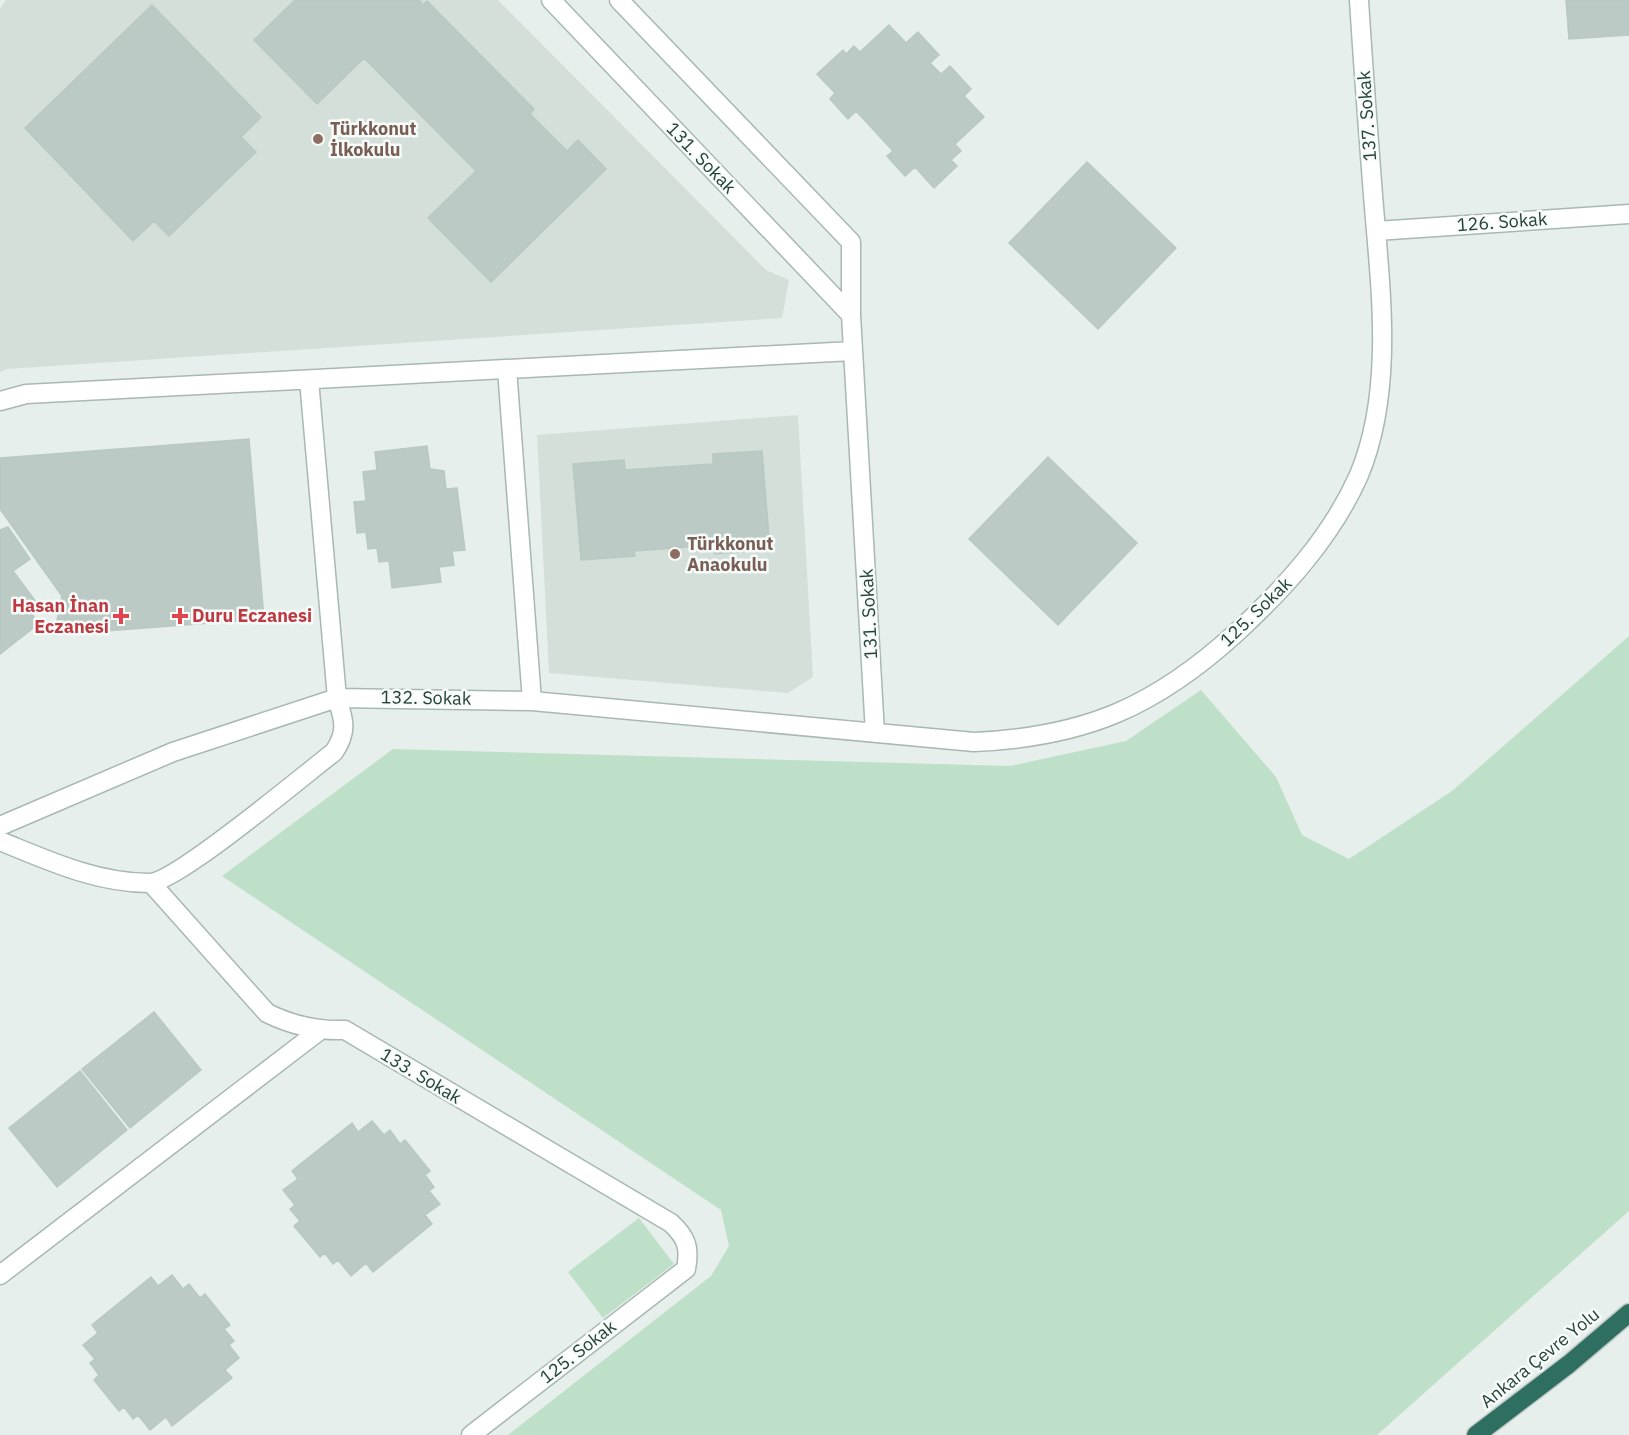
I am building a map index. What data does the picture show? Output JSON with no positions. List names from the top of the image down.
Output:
{
  "streets": {
    "highway": ["Ankara Çevre Yolu"],
    "street": [
      "137. Sokak",
      "131. Sokak",
      "126. Sokak",
      "125. Sokak",
      "132. Sokak",
      "133. Sokak"
    ]
  },
  "crossings": [
    ["137. Sokak", "126. Sokak"],
    ["137. Sokak", "125. Sokak"],
    ["131. Sokak", "125. Sokak"],
    ["131. Sokak", "132. Sokak"],
    ["126. Sokak", "125. Sokak"],
    ["125. Sokak", "132. Sokak"],
    ["125. Sokak", "133. Sokak"]
  ],
  "places": {
    "other": ["Türkkonut İlkokulu", "Türkkonut Anaokulu"],
    "health": ["Hasan İnan Eczanesi", "Duru Eczanesi"]
  }
}
